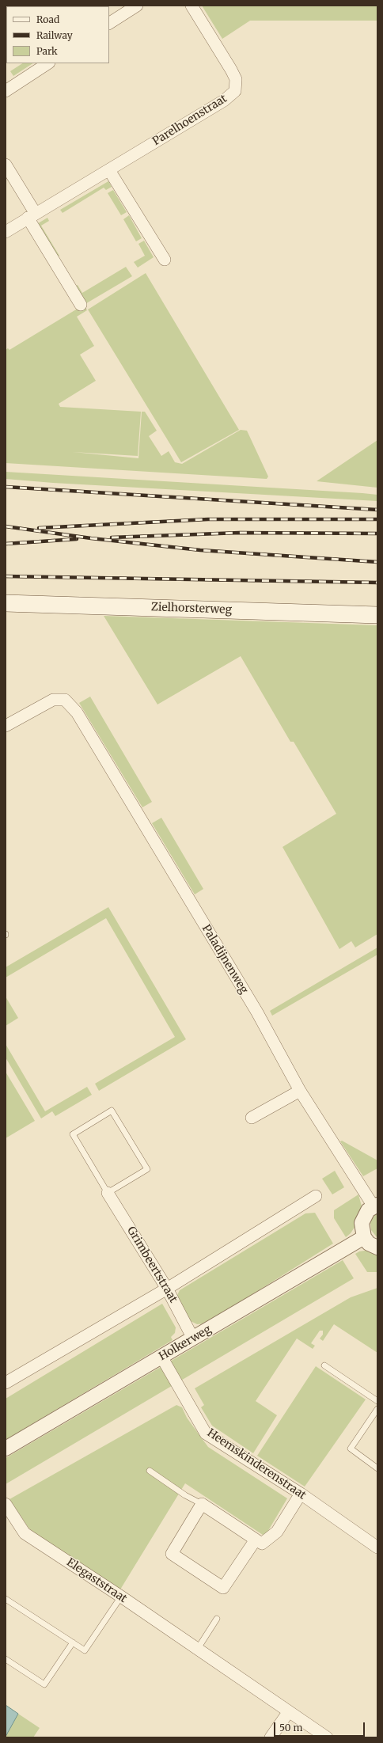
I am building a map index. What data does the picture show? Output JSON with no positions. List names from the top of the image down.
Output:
{
  "streets": {
    "main road": ["Zielhorsterweg"],
    "street": [
      "Parelhoenstraat",
      "Paladijnenweg",
      "Grimbeertstraat",
      "Holkerweg",
      "Heemskinderenstraat",
      "Elegaststraat"
    ]
  },
  "crossings": [
    ["Grimbeertstraat", "Holkerweg"],
    ["Holkerweg", "Heemskinderenstraat"]
  ],
  "legend": ["Road", "Railway", "Park"],
  "scale_bar": "50 m"
}
